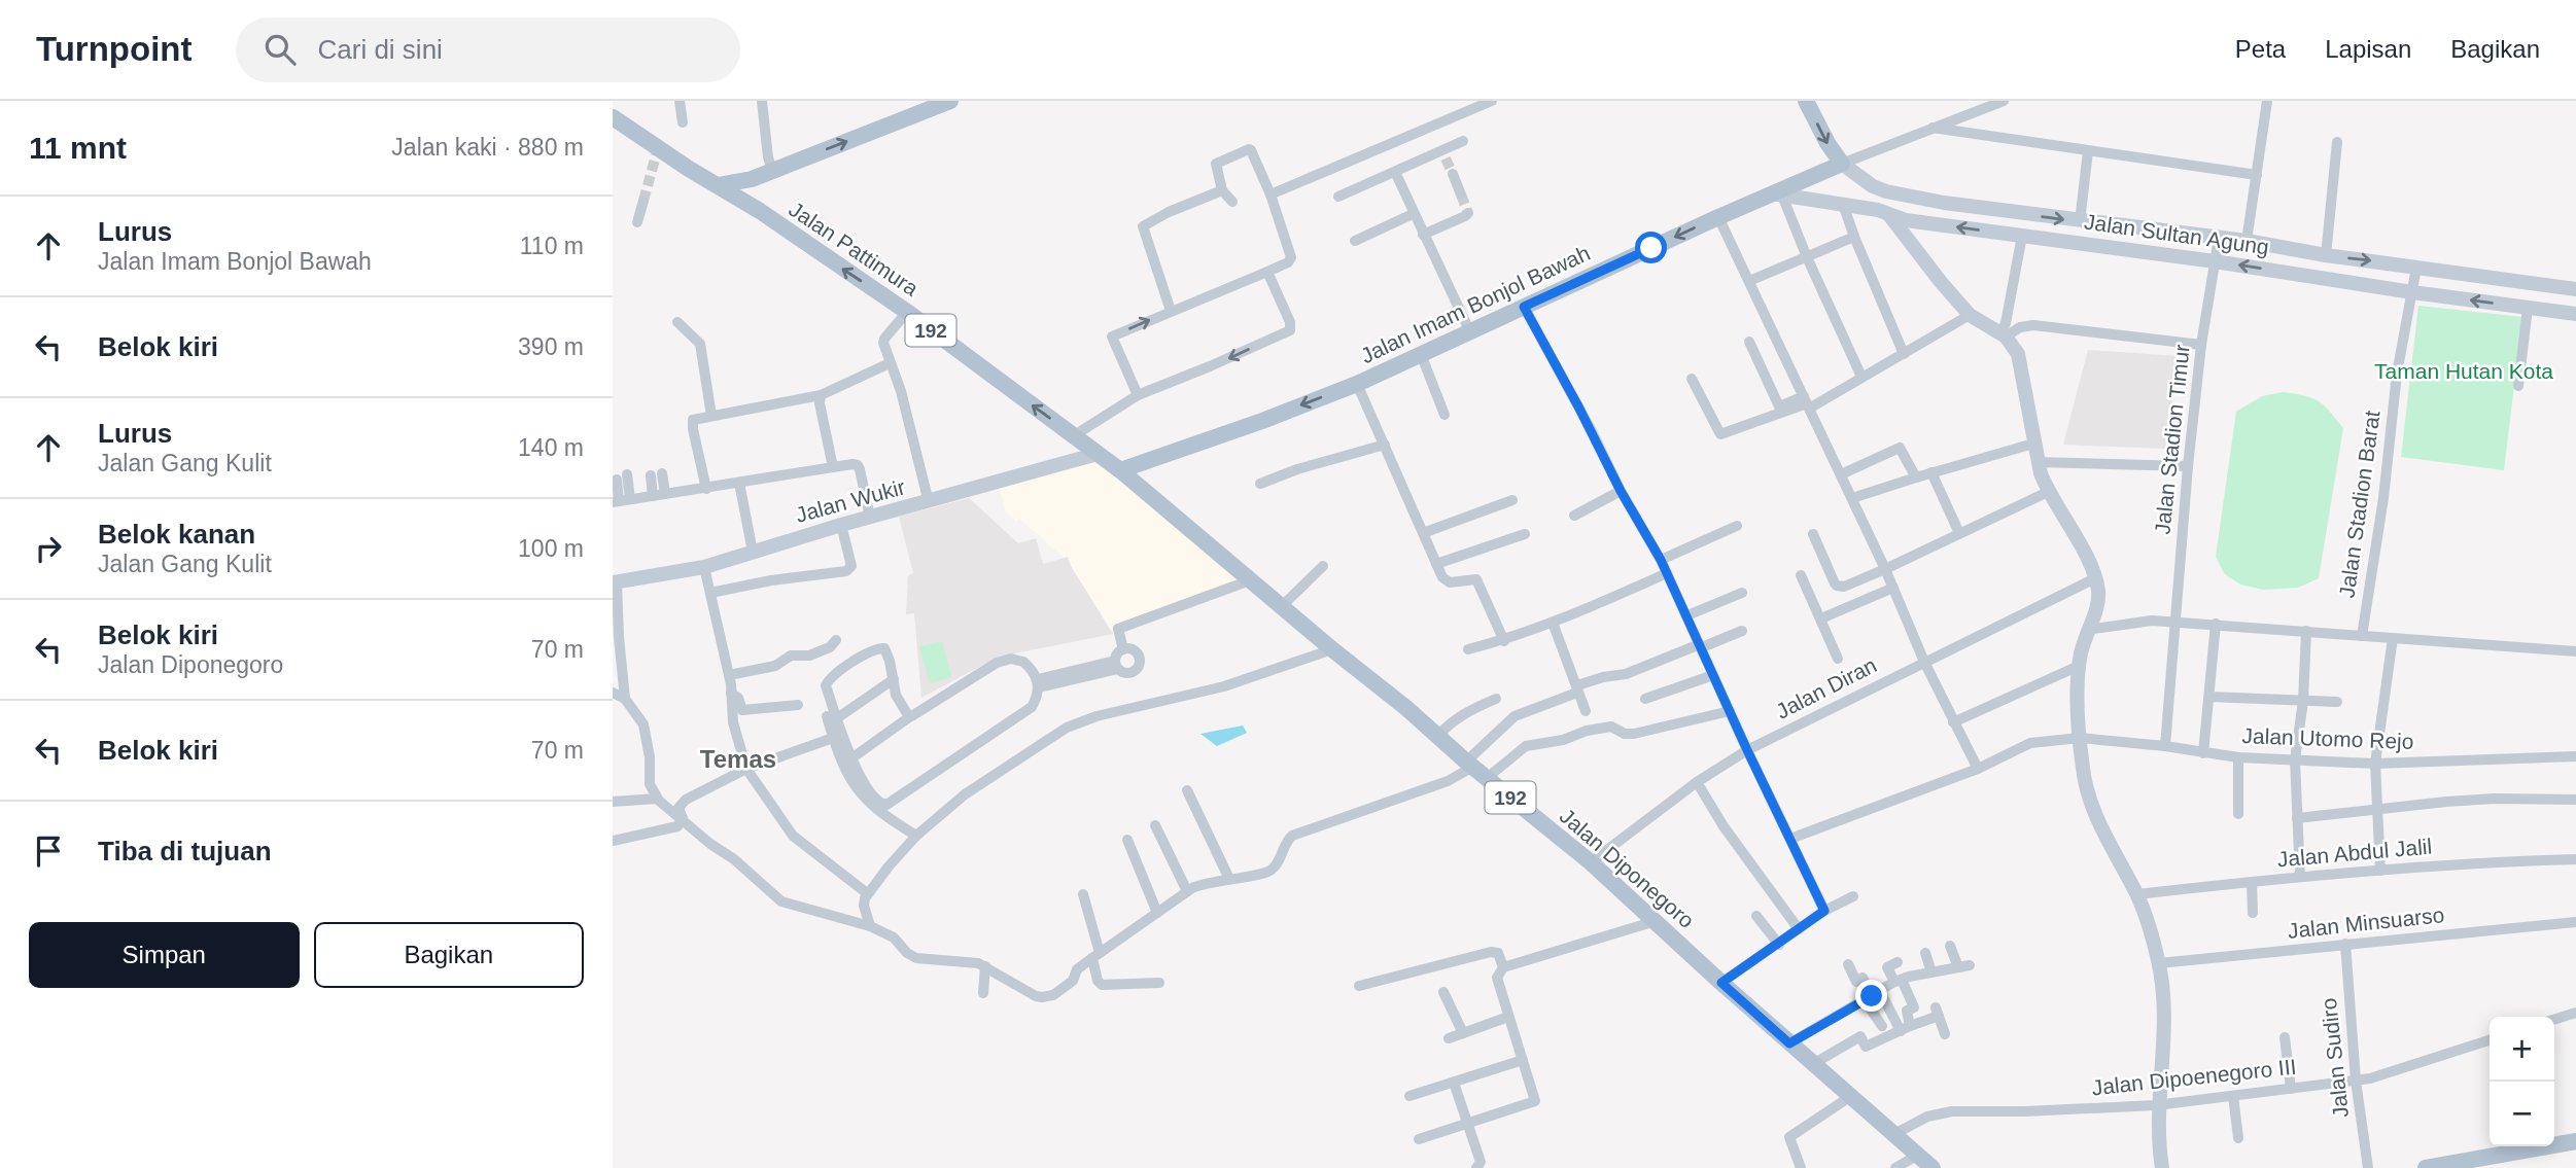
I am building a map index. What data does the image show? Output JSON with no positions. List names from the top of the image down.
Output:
{
  "streets": {
    "main road": [
      "Jalan Sultan Agung",
      "Jalan Pattimura",
      "Jalan Imam Bonjol Bawah",
      "192",
      "Jalan Wukir",
      "Jalan Diponegoro"
    ],
    "street": [
      "Jalan Stadion Timur",
      "Jalan Stadion Barat",
      "Jalan Diran",
      "Jalan Utomo Rejo",
      "Jalan Abdul Jalil",
      "Jalan Minsuarso",
      "Jalan Sudiro",
      "Jalan Dipoenegoro III"
    ]
  },
  "crossings": [
    ["Jalan Sultan Agung", "Jalan Imam Bonjol Bawah"],
    ["Jalan Sultan Agung", "Jalan Stadion Timur"],
    ["Jalan Sultan Agung", "Jalan Stadion Barat"],
    ["Jalan Pattimura", "192"],
    ["Jalan Pattimura", "Jalan Wukir"],
    ["Jalan Imam Bonjol Bawah", "192"],
    ["Jalan Imam Bonjol Bawah", "Jalan Diponegoro"],
    ["192", "Jalan Wukir"],
    ["192", "Jalan Diponegoro"],
    ["Jalan Stadion Timur", "Jalan Utomo Rejo"],
    ["Jalan Diran", "Jalan Diponegoro"],
    ["Jalan Diponegoro", "Jalan Dipoenegoro III"],
    ["Jalan Minsuarso", "Jalan Sudiro"],
    ["Jalan Sudiro", "Jalan Dipoenegoro III"]
  ],
  "one_way": ["Jalan Pattimura", "Jalan Imam Bonjol Bawah"],
  "districts": ["Temas"],
  "parks": ["Taman Hutan Kota"],
  "page": {
    "header": "Turnpoint",
    "search": "Cari di sini",
    "nav": ["Peta", "Lapisan", "Bagikan"],
    "heading": ["11 mnt", "Jalan kaki · 880 m"],
    "list": [
      ["Lurus", "Jalan Imam Bonjol Bawah", "110 m"],
      ["Belok kiri", "390 m"],
      ["Lurus", "Jalan Gang Kulit", "140 m"],
      ["Belok kanan", "Jalan Gang Kulit", "100 m"],
      ["Belok kiri", "Jalan Diponegoro", "70 m"],
      ["Belok kiri", "70 m"],
      "Tiba di tujuan"
    ],
    "buttons": ["Simpan", "Bagikan"],
    "map_buttons": ["+", "−"]
  }
}
